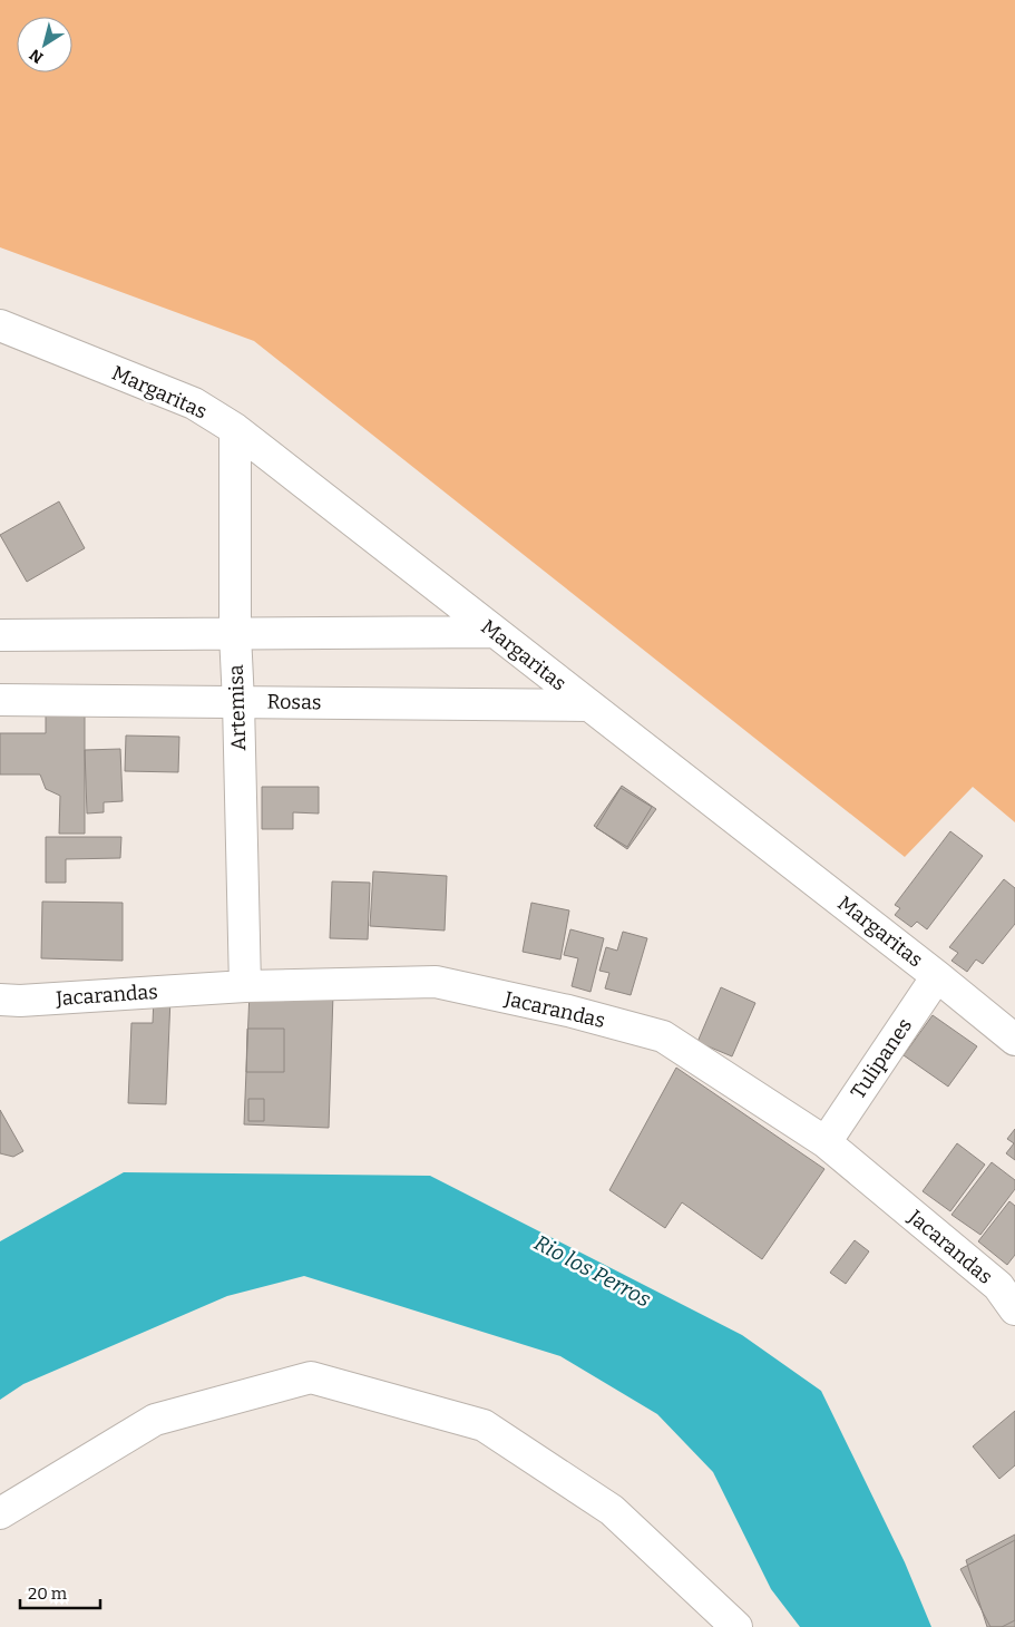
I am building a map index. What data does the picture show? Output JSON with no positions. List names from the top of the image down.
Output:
{
  "streets": {
    "street": [
      "Margaritas",
      "Rosas",
      "Artemisa",
      "Jacarandas",
      "Tulipanes"
    ]
  },
  "crossings": [
    ["Margaritas", "Rosas"],
    ["Margaritas", "Artemisa"],
    ["Margaritas", "Tulipanes"],
    ["Rosas", "Artemisa"],
    ["Artemisa", "Jacarandas"],
    ["Jacarandas", "Tulipanes"]
  ],
  "water": ["Rio los Perros"],
  "scale_bar": "20 m",
  "north": "bottom left"
}
